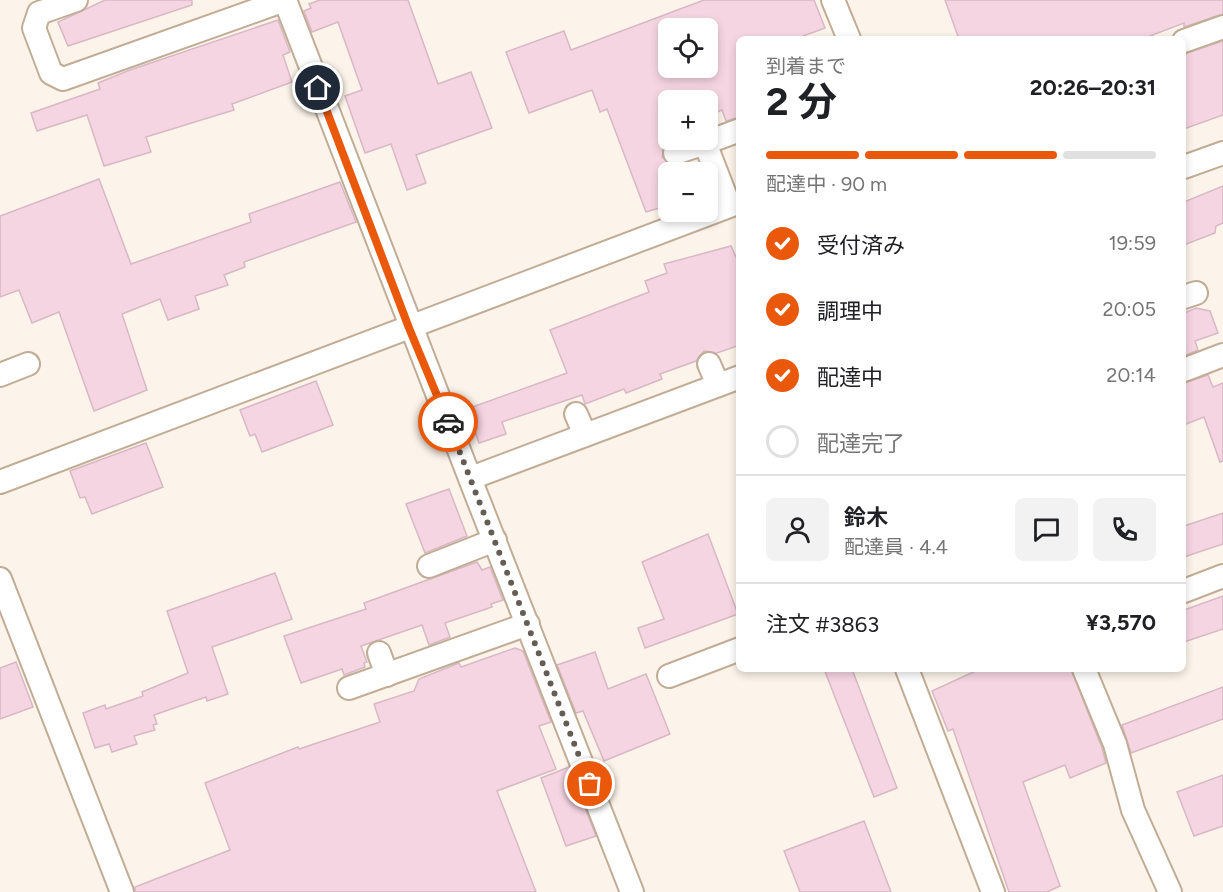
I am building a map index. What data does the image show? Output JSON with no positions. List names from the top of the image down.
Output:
{
  "page": {
    "map_buttons": ["+", "−"],
    "heading": ["2 分", "到着まで", "20:26–20:31"],
    "panel": [
      "鈴木",
      "配達員 · 4.4",
      "注文 #3863",
      "¥3,570"
    ],
    "bar": "配達中 · 90 m",
    "list": [
      ["受付済み", "19:59"],
      ["調理中", "20:05"],
      ["配達中", "20:14"],
      "配達完了"
    ]
  }
}
